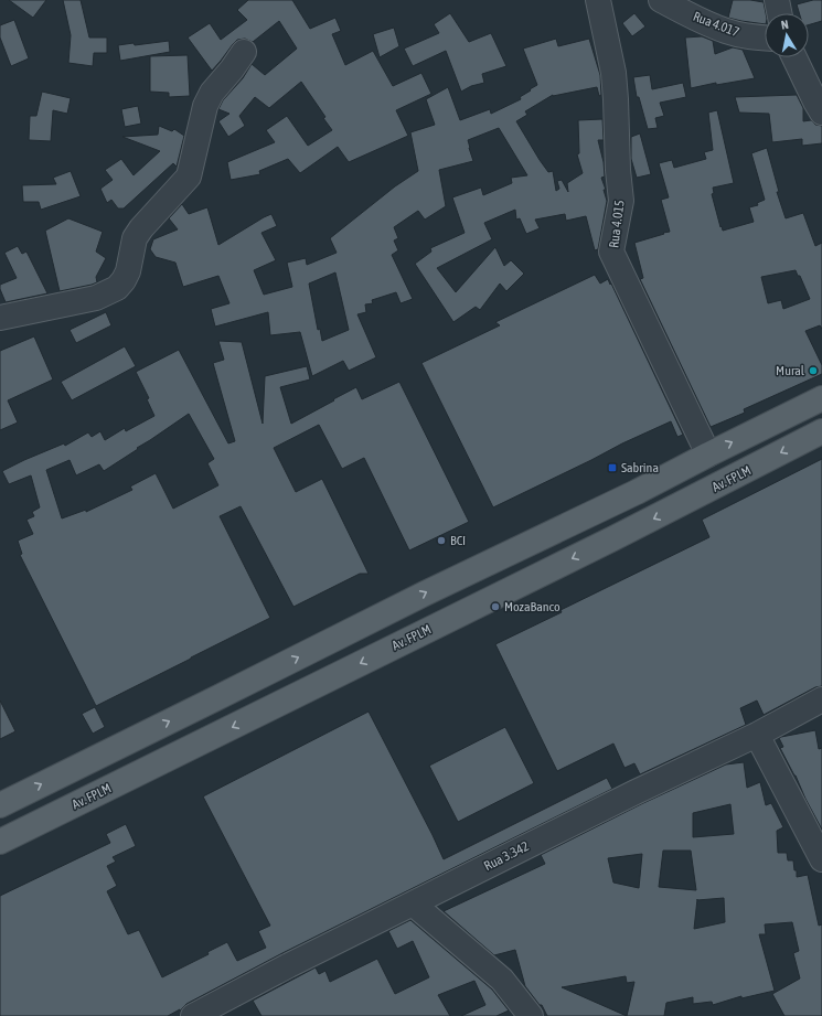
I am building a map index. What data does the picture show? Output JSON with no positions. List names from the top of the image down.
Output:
{
  "streets": {
    "main road": ["Av. FPLM"],
    "street": ["Rua 4.017", "Rua 4.015", "Rua 3.342"]
  },
  "places": {
    "other": ["Mural", "BCI", "MozaBanco"],
    "transit": ["Sabrina"]
  },
  "north": "top"
}
